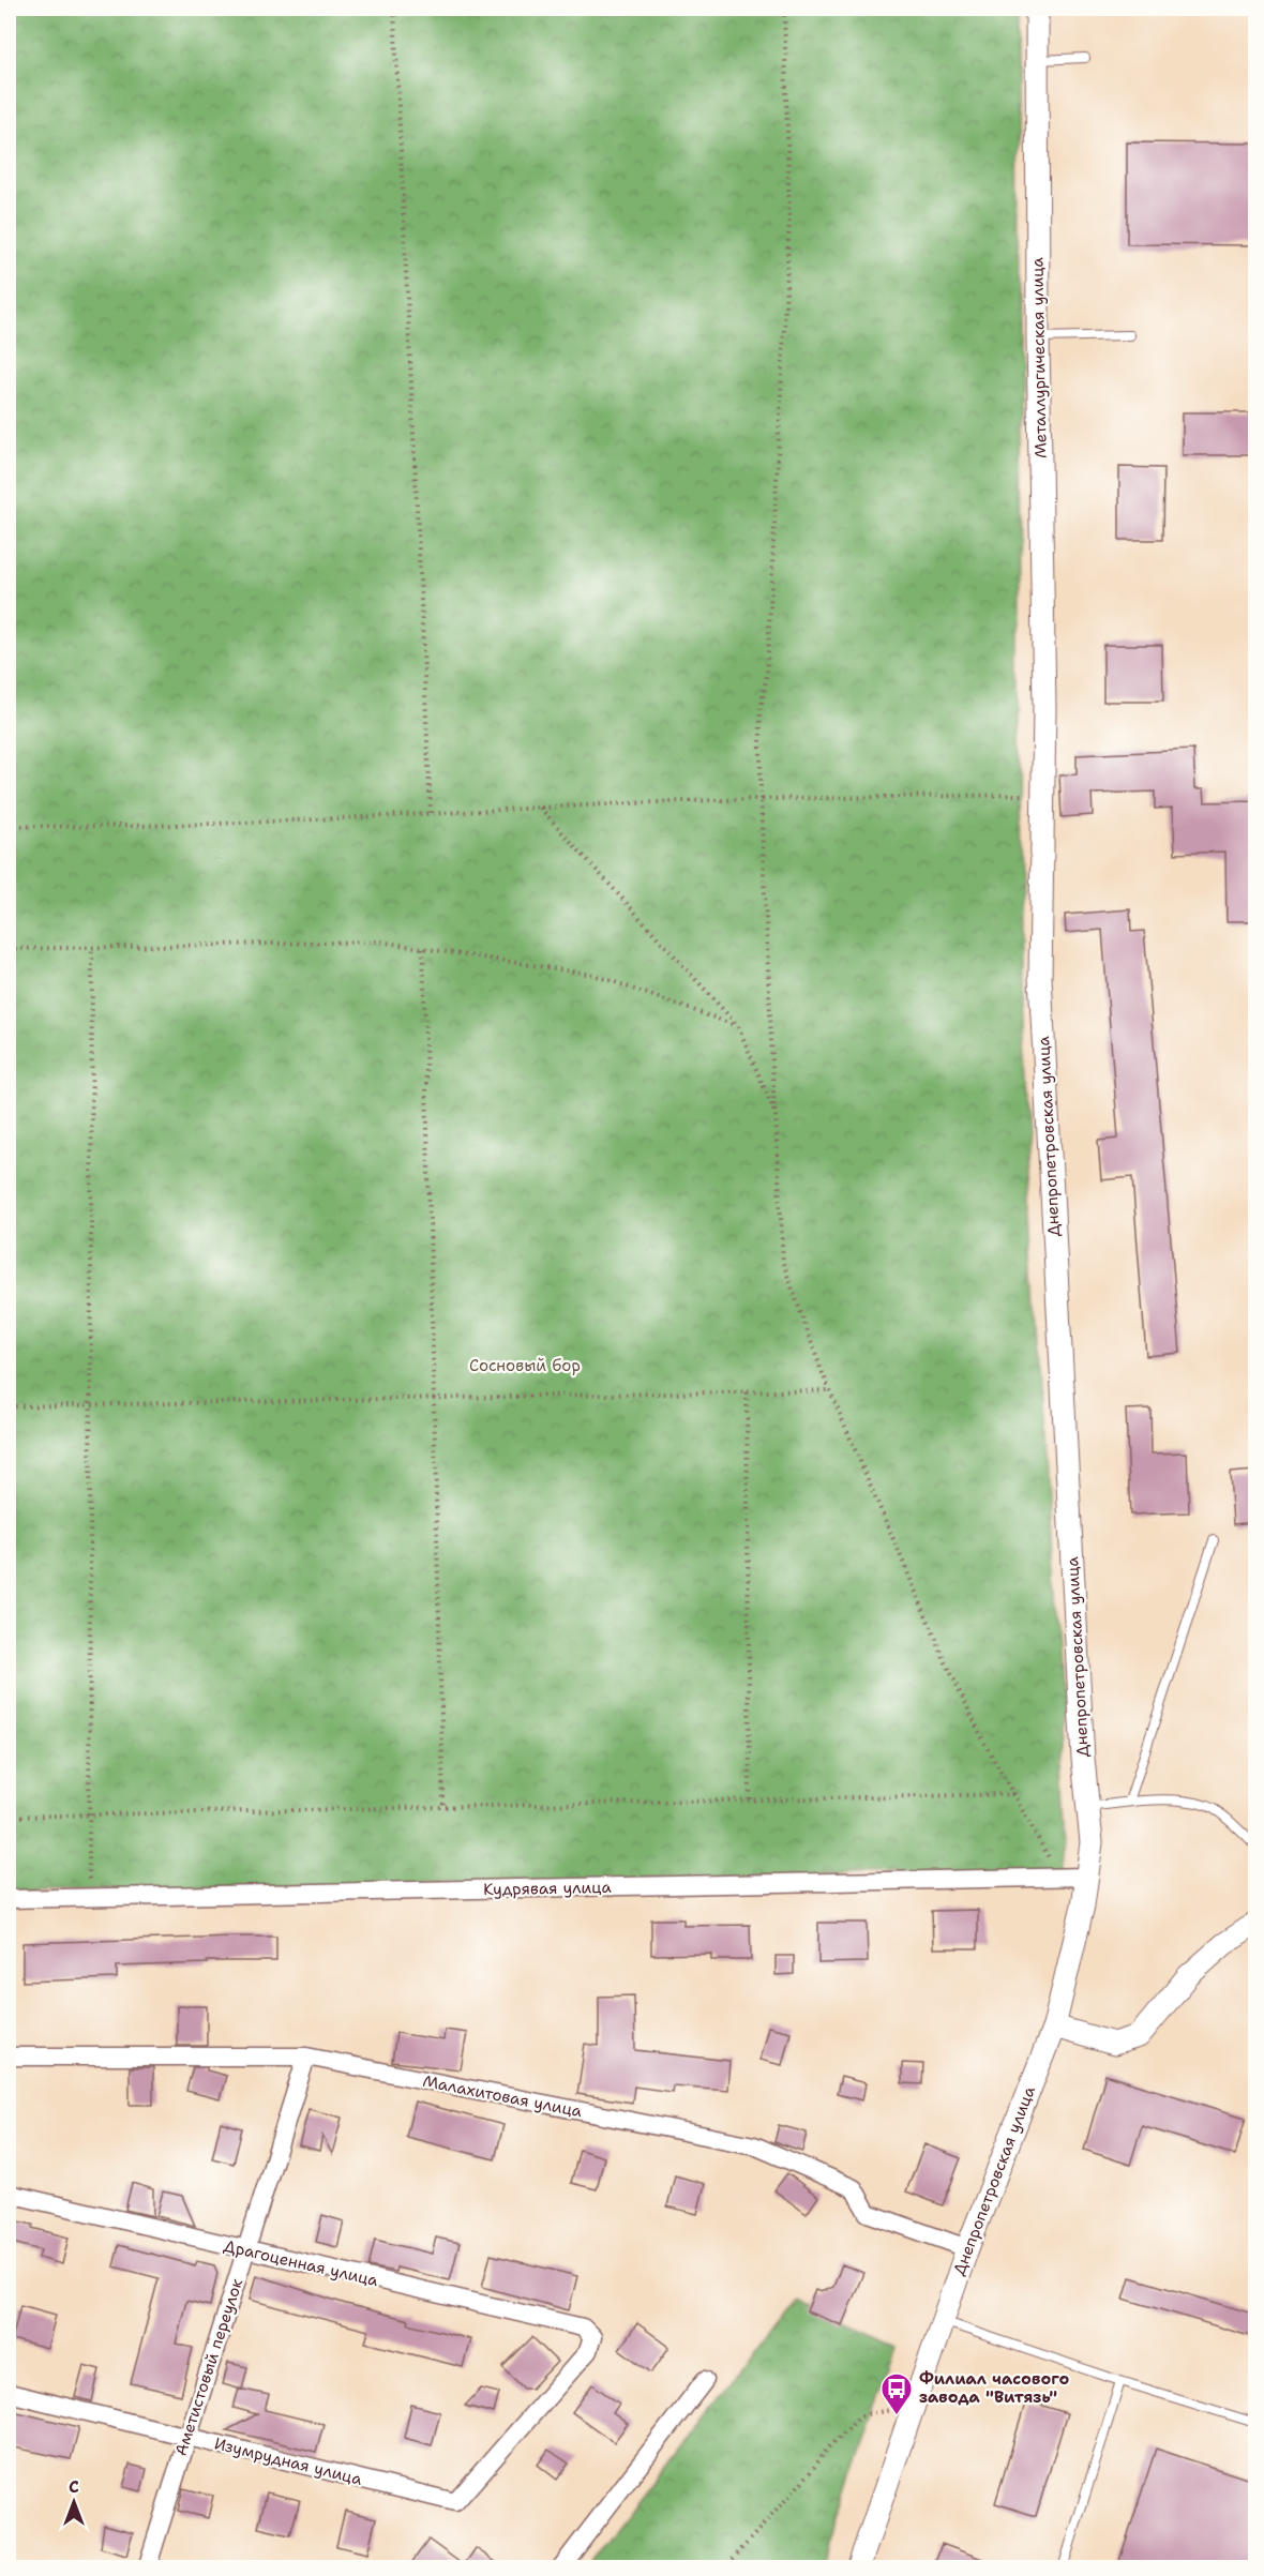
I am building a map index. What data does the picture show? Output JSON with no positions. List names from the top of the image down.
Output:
{
  "streets": {
    "street": [
      "Металлургическая улица",
      "Днепропетровская улица",
      "Кудрявая улица",
      "Малахитовая улица",
      "Драгоценная улица",
      "Аметистовый переулок",
      "Изумрудная улица"
    ]
  },
  "crossings": [
    ["Металлургическая улица", "Днепропетровская улица"],
    ["Днепропетровская улица", "Кудрявая улица"],
    ["Днепропетровская улица", "Малахитовая улица"],
    ["Малахитовая улица", "Аметистовый переулок"],
    ["Драгоценная улица", "Аметистовый переулок"],
    ["Драгоценная улица", "Изумрудная улица"],
    ["Аметистовый переулок", "Изумрудная улица"]
  ],
  "parks": ["Сосновый бор"],
  "places": {
    "bus stop": ["Филиал часового завода \"Витязь\""]
  },
  "north": "top"
}
